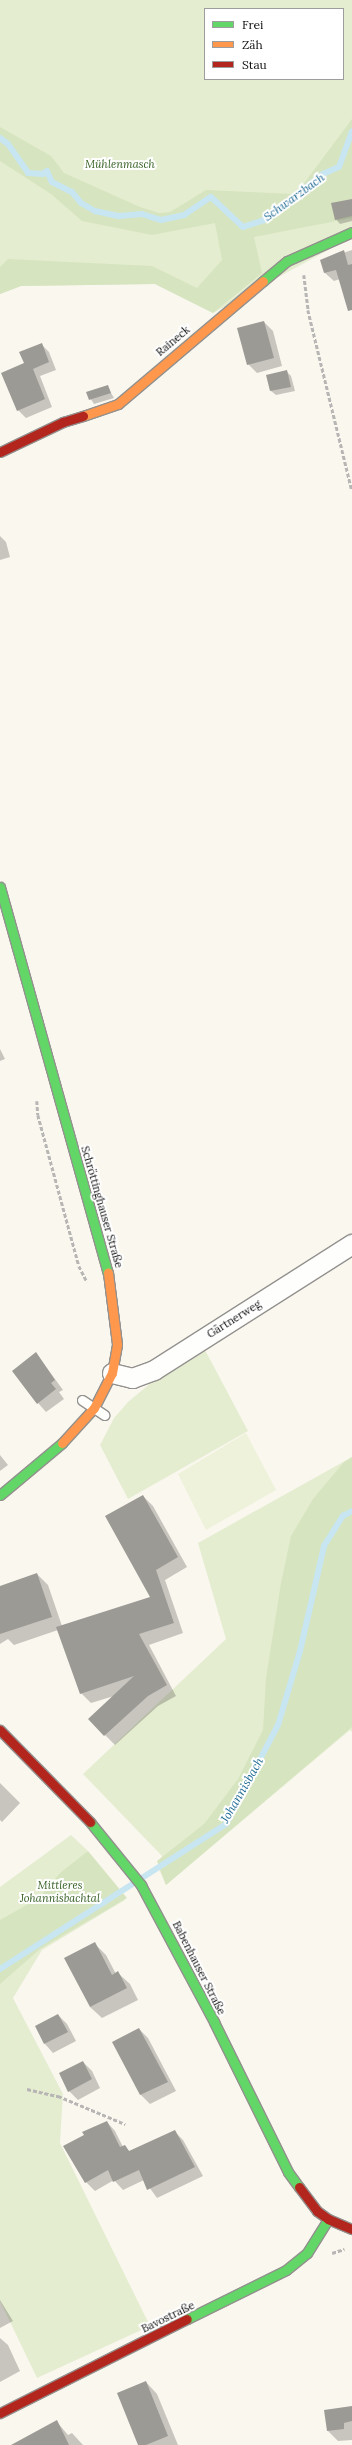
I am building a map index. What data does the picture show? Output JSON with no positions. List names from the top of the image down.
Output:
{
  "streets": {
    "main road": [
      "Raineck",
      "Schröttinghauser Straße",
      "Babenhauser Straße",
      "Bavostraße"
    ],
    "street": ["Gärtnerweg"]
  },
  "crossings": [
    ["Schröttinghauser Straße", "Gärtnerweg"],
    ["Babenhauser Straße", "Bavostraße"]
  ],
  "water": ["Schwarzbach", "Johannisbach"],
  "parks": ["Mühlenmasch", "Mittleres Johannisbachtal"],
  "legend": ["Frei", "Zäh", "Stau"]
}
